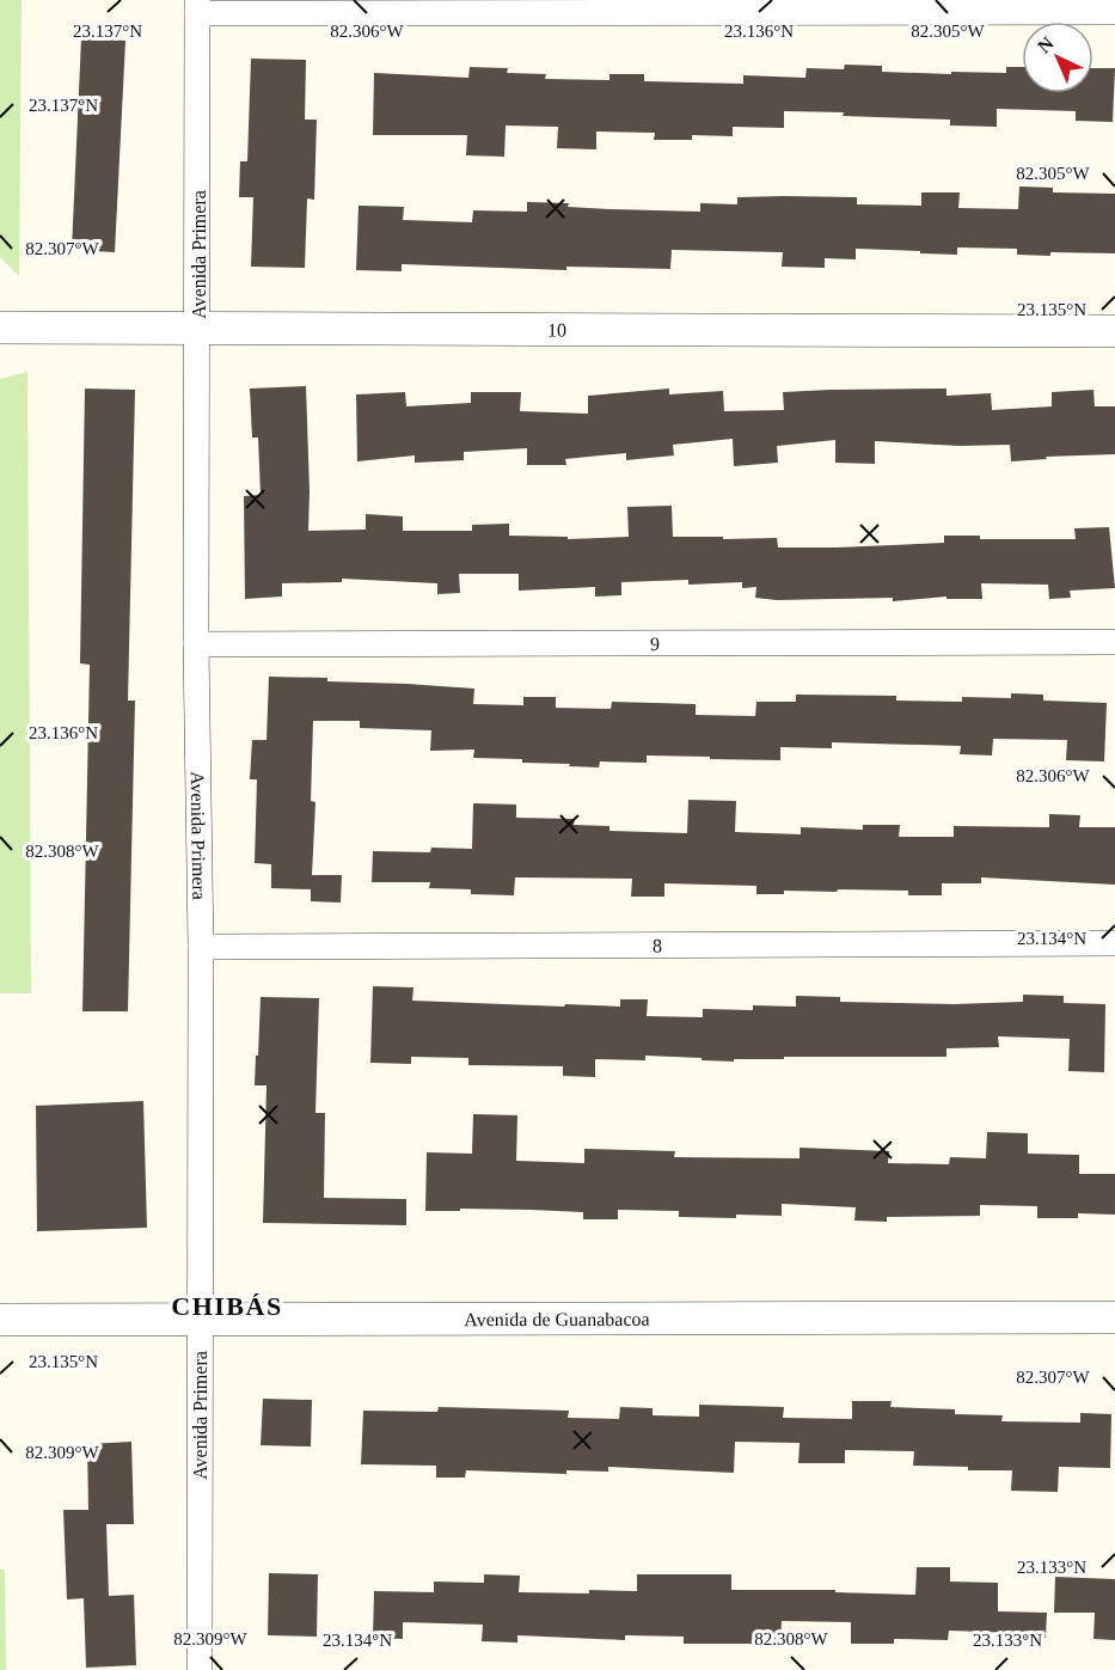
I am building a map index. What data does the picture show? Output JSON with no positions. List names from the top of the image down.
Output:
{
  "streets": {
    "street": [
      "Avenida Primera",
      "10",
      "9",
      "8",
      "Avenida de Guanabacoa"
    ]
  },
  "crossings": [
    ["Avenida Primera", "10"],
    ["Avenida Primera", "9"],
    ["Avenida Primera", "8"],
    ["Avenida Primera", "Avenida de Guanabacoa"]
  ],
  "districts": ["CHIBÁS"],
  "north": "top left",
  "coordinates": [
    "23.137°N",
    "23.136°N",
    "82.306°W",
    "82.305°W",
    "82.307°W",
    "23.135°N",
    "82.308°W",
    "23.134°N",
    "82.309°W",
    "23.133°N"
  ]
}
